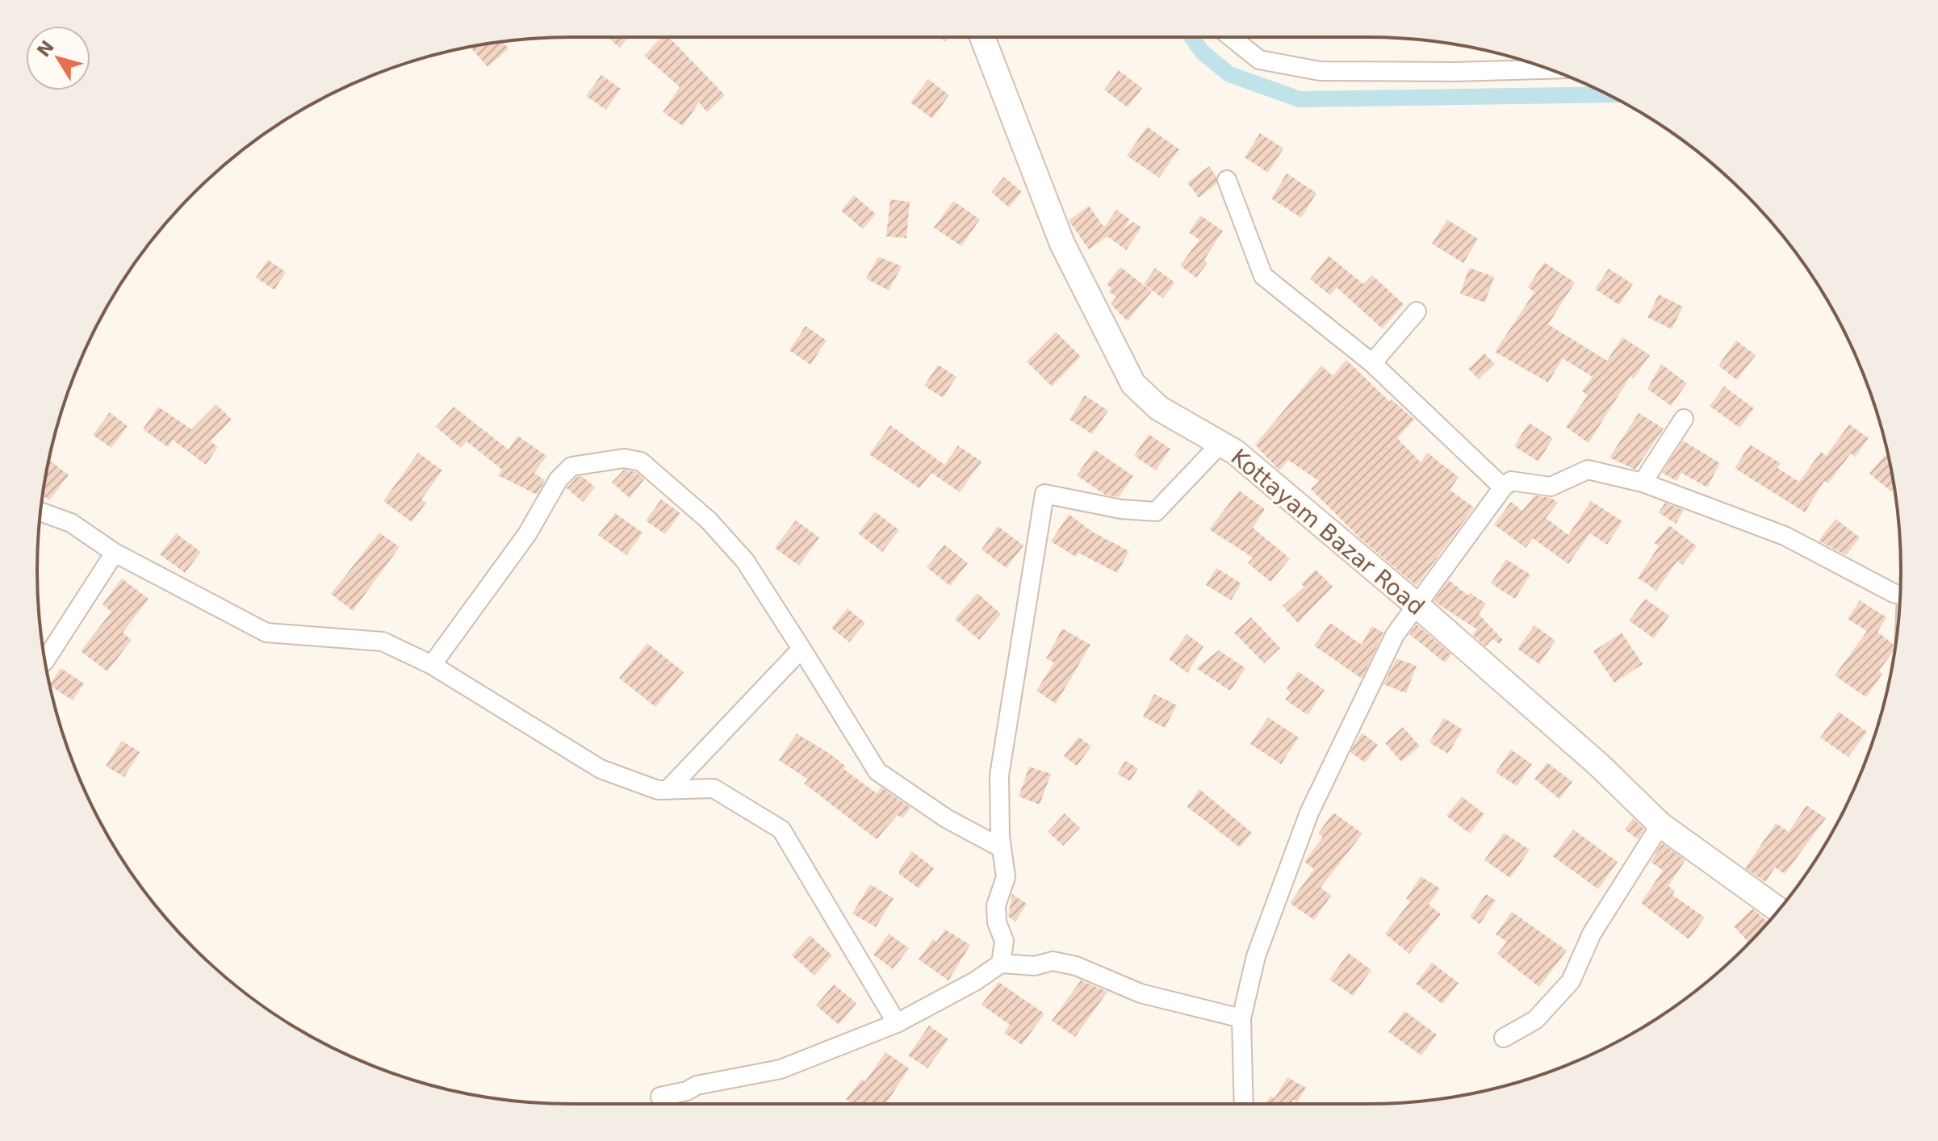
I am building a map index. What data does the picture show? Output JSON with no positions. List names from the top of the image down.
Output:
{
  "streets": {
    "main road": ["Kottayam Bazar Road"]
  },
  "north": "top left"
}
